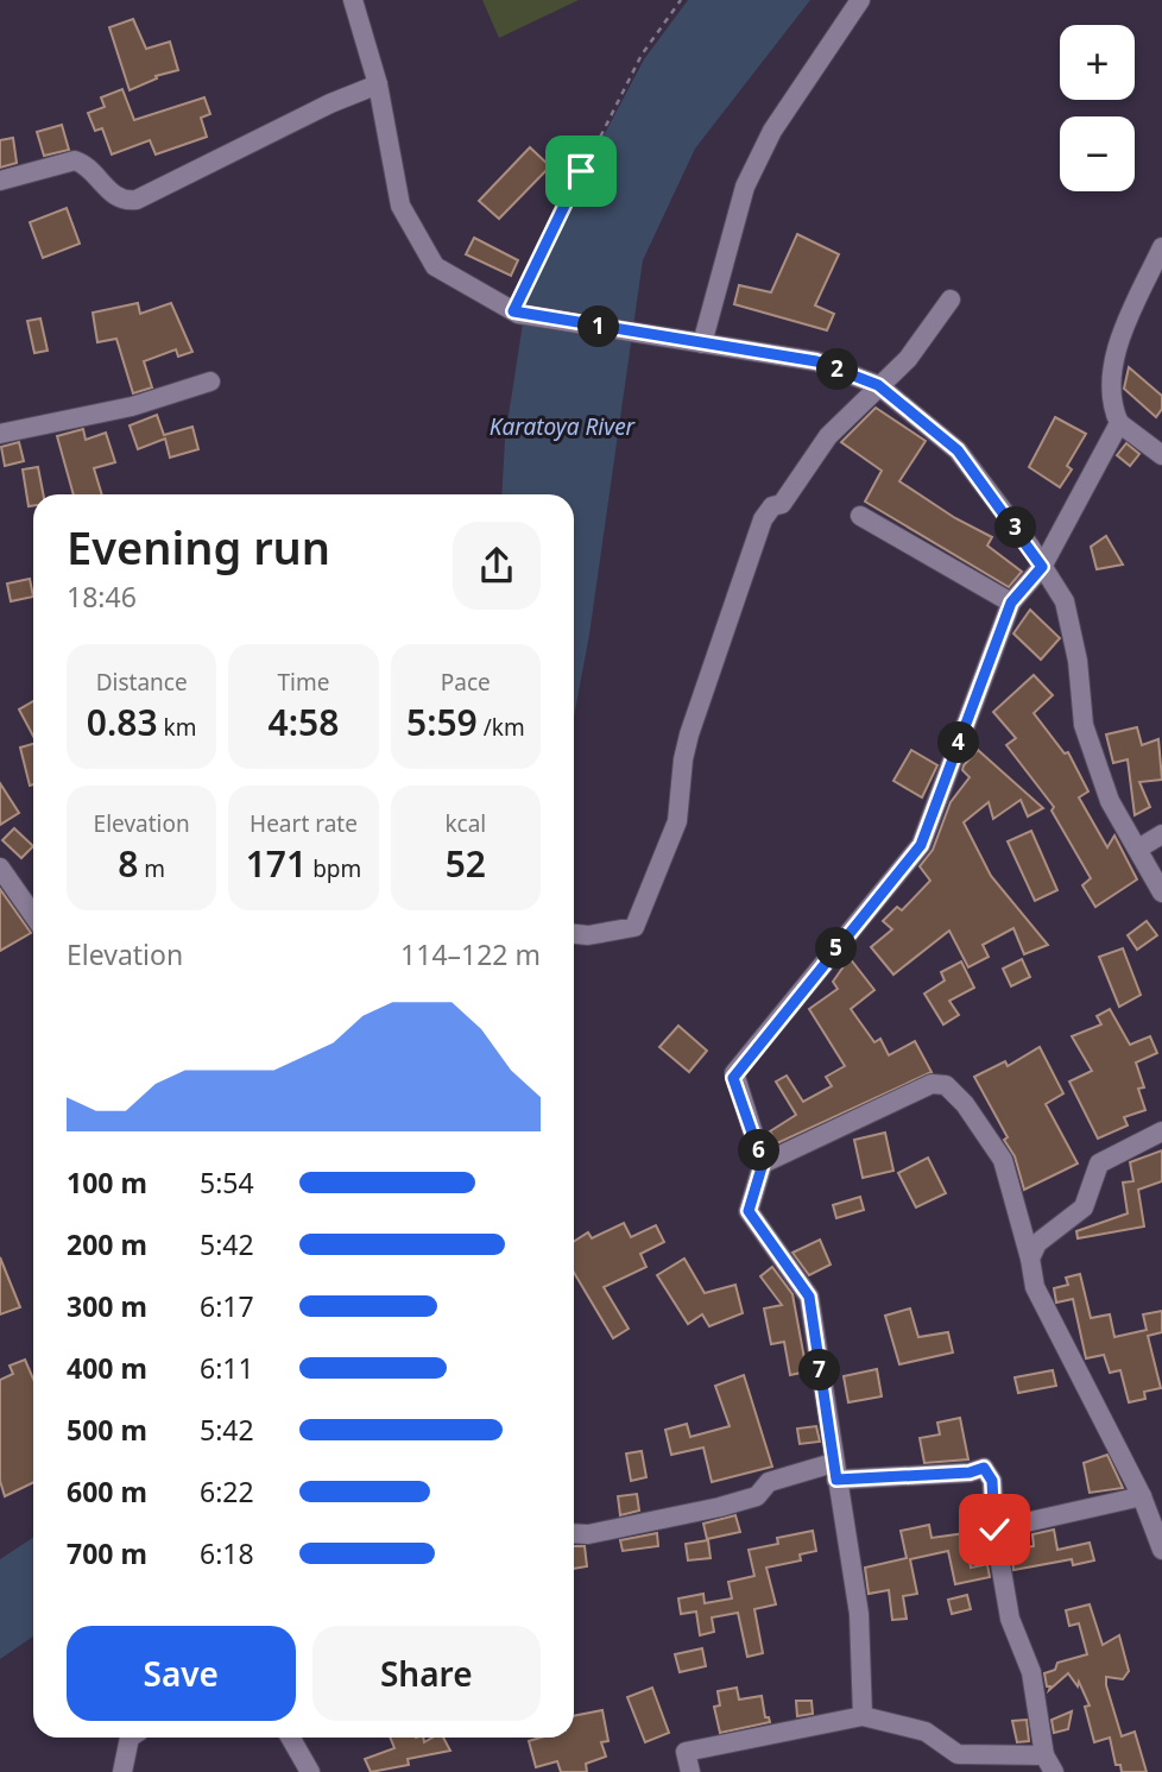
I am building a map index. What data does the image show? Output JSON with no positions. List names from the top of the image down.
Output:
{
  "water": ["Karatoya River"],
  "page": {
    "map_buttons": ["+", "−"],
    "pins": [
      "1",
      "2",
      "3",
      "4",
      "5",
      "6",
      "7"
    ],
    "heading": ["Evening run", "18:46"],
    "stats": [
      ["Distance", "0.83 km"],
      ["Time", "4:58"],
      ["Pace", "5:59 /km"],
      ["Elevation", "8 m"],
      ["Heart rate", "171 bpm"],
      ["kcal", "52"]
    ],
    "chart": ["Elevation", "114–122 m"],
    "list": [
      {
        "name": "100 m",
        "note": "5:54"
      },
      {
        "name": "200 m",
        "note": "5:42"
      },
      {
        "name": "300 m",
        "note": "6:17"
      },
      {
        "name": "400 m",
        "note": "6:11"
      },
      {
        "name": "500 m",
        "note": "5:42"
      },
      {
        "name": "600 m",
        "note": "6:22"
      },
      {
        "name": "700 m",
        "note": "6:18"
      }
    ],
    "buttons": ["Save", "Share"]
  }
}
